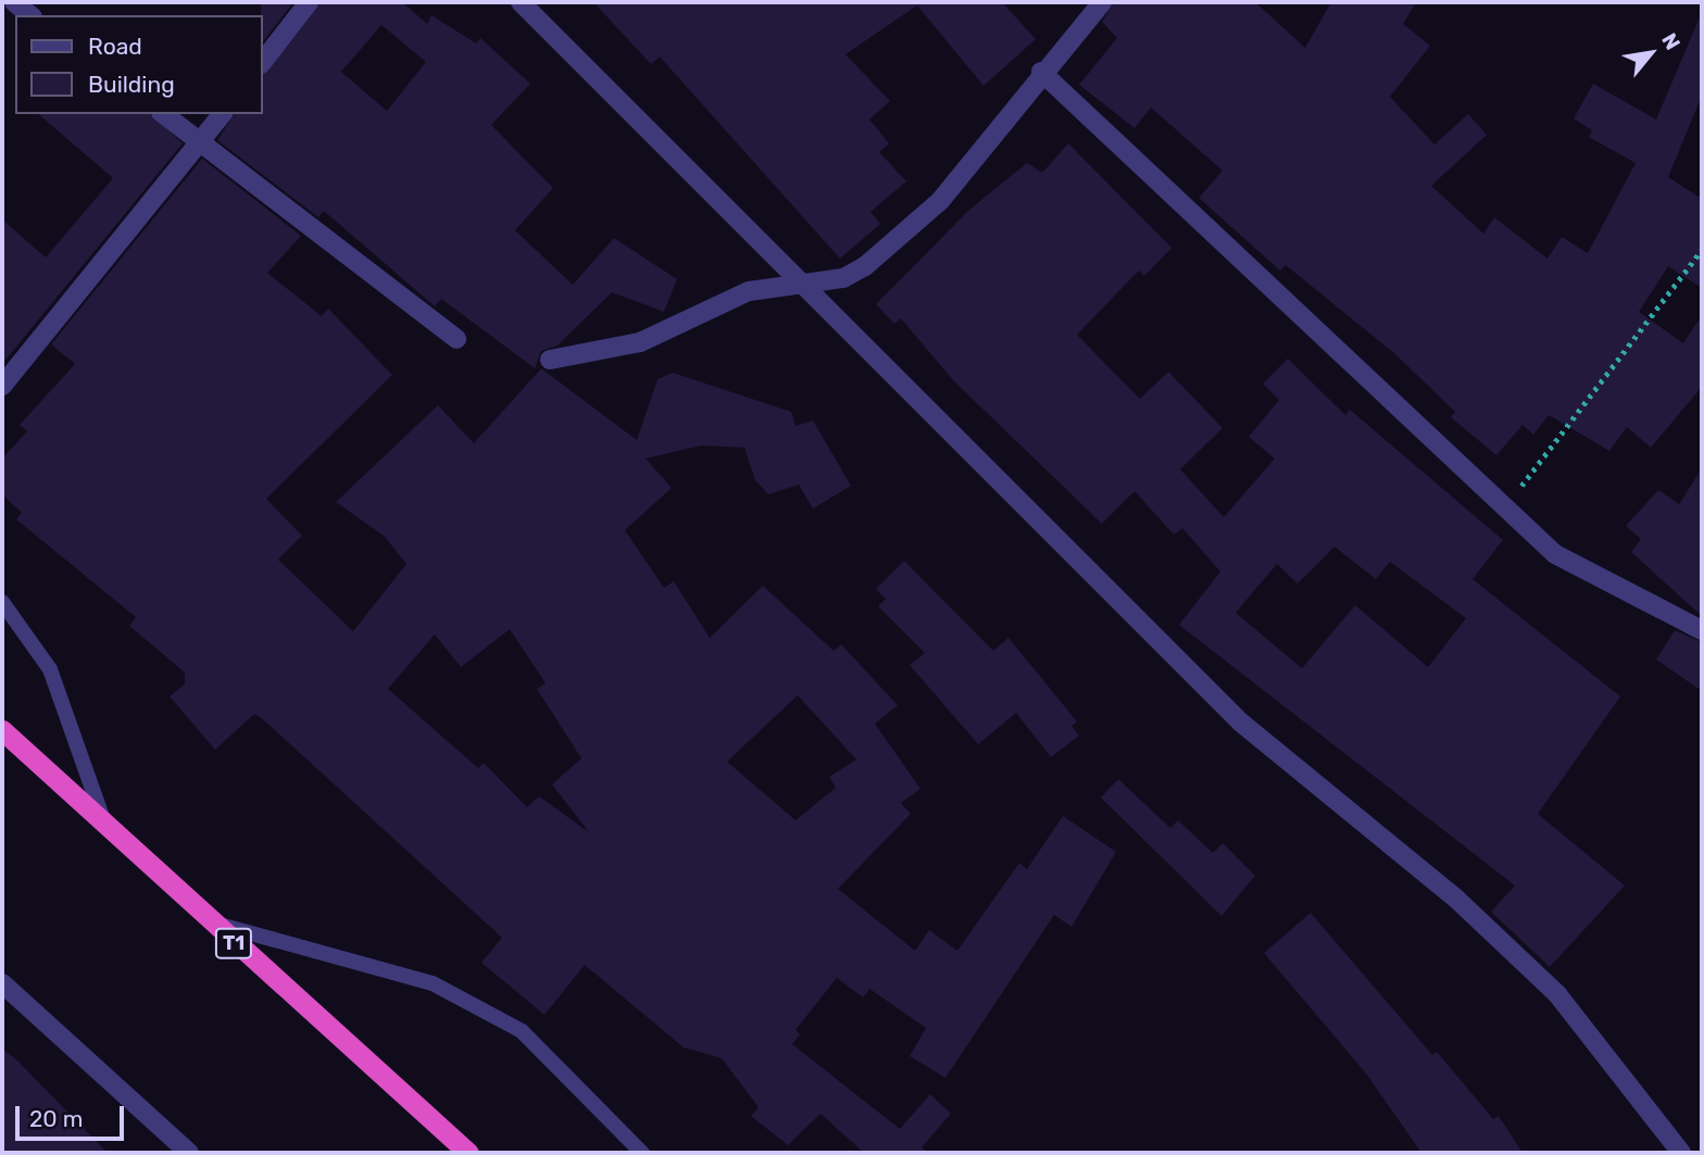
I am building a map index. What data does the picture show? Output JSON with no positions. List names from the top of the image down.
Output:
{
  "streets": {
    "highway": ["T1"]
  },
  "legend": ["Road", "Building"],
  "scale_bar": "20 m",
  "north": "top right"
}
